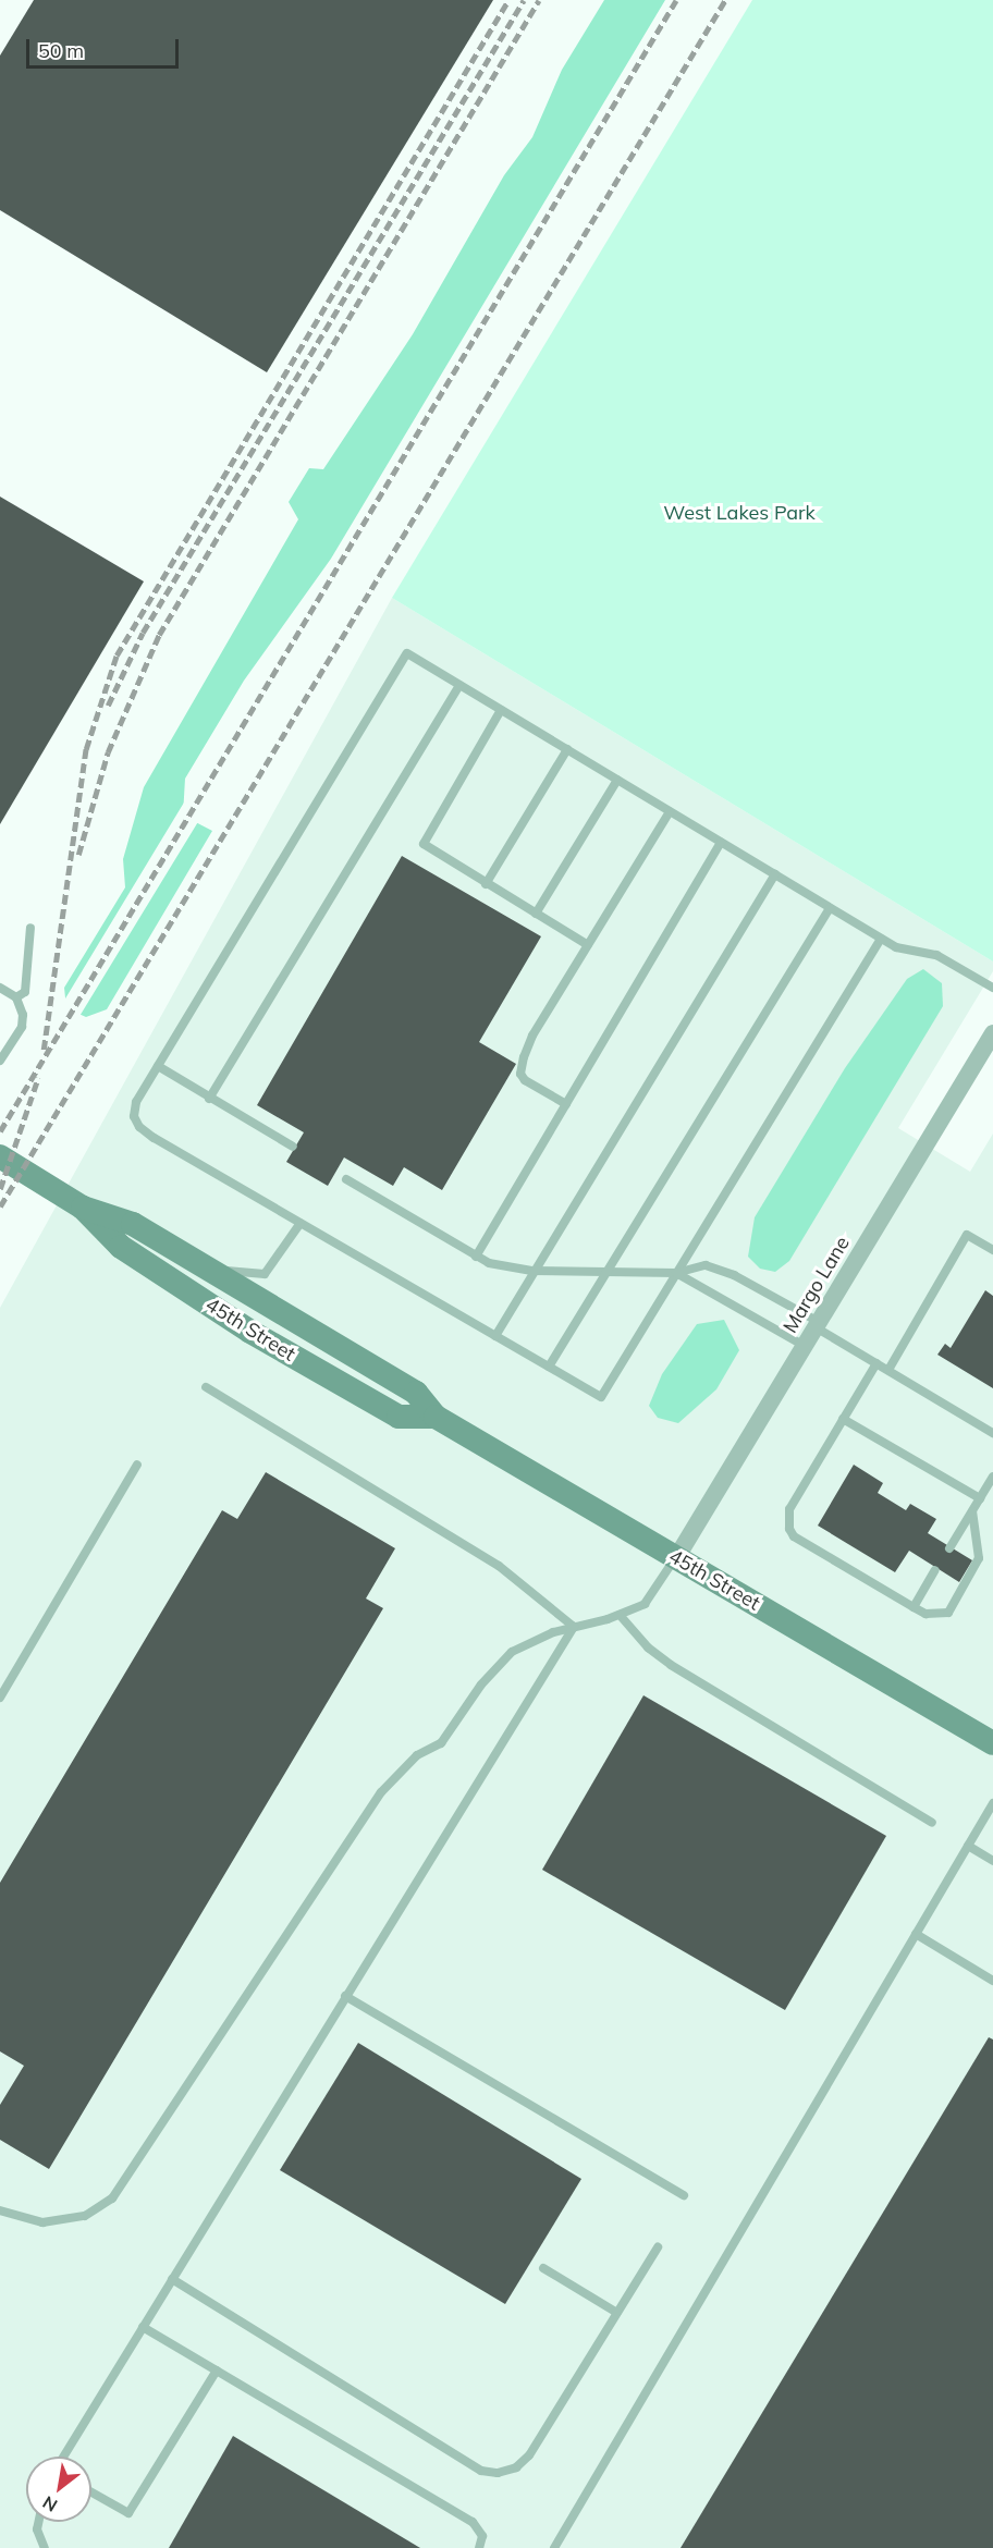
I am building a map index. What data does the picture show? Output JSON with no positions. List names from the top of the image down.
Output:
{
  "streets": {
    "main road": ["45th Street"],
    "street": ["Margo Lane"]
  },
  "crossings": [
    ["Margo Lane", "45th Street"]
  ],
  "parks": ["West Lakes Park"],
  "scale_bar": "50 m",
  "north": "bottom left"
}
